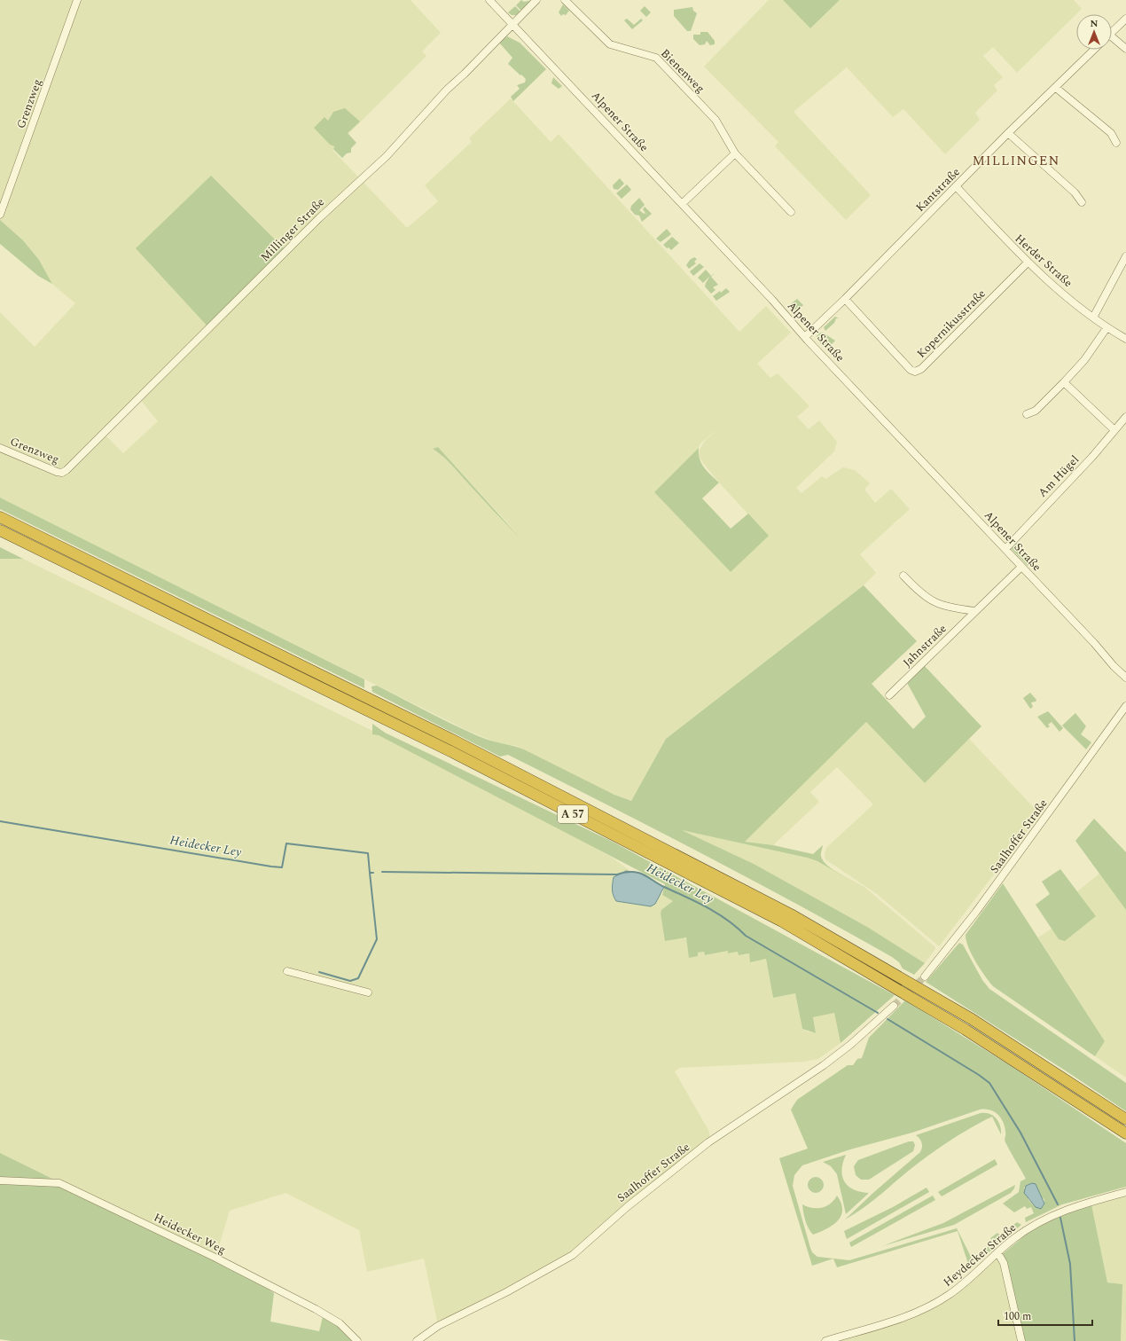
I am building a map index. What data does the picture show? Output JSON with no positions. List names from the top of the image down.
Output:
{
  "streets": {
    "highway": ["A 57"],
    "street": [
      "Bienenweg",
      "Grenzweg",
      "Alpener Straße",
      "Kantstraße",
      "Millinger Straße",
      "Herder Straße",
      "Kopernikusstraße",
      "Am Hügel",
      "Jahnstraße",
      "Saalhoffer Straße",
      "Heidecker Weg",
      "Heydecker Straße"
    ]
  },
  "crossings": [
    ["Grenzweg", "Millinger Straße"],
    ["Alpener Straße", "Kantstraße"],
    ["Alpener Straße", "Millinger Straße"],
    ["Alpener Straße", "Am Hügel"],
    ["Alpener Straße", "Jahnstraße"],
    ["Kantstraße", "Herder Straße"],
    ["Kantstraße", "Kopernikusstraße"],
    ["Herder Straße", "Kopernikusstraße"]
  ],
  "districts": ["MILLINGEN"],
  "water": ["Heidecker Ley"],
  "scale_bar": "100 m",
  "north": "top"
}
